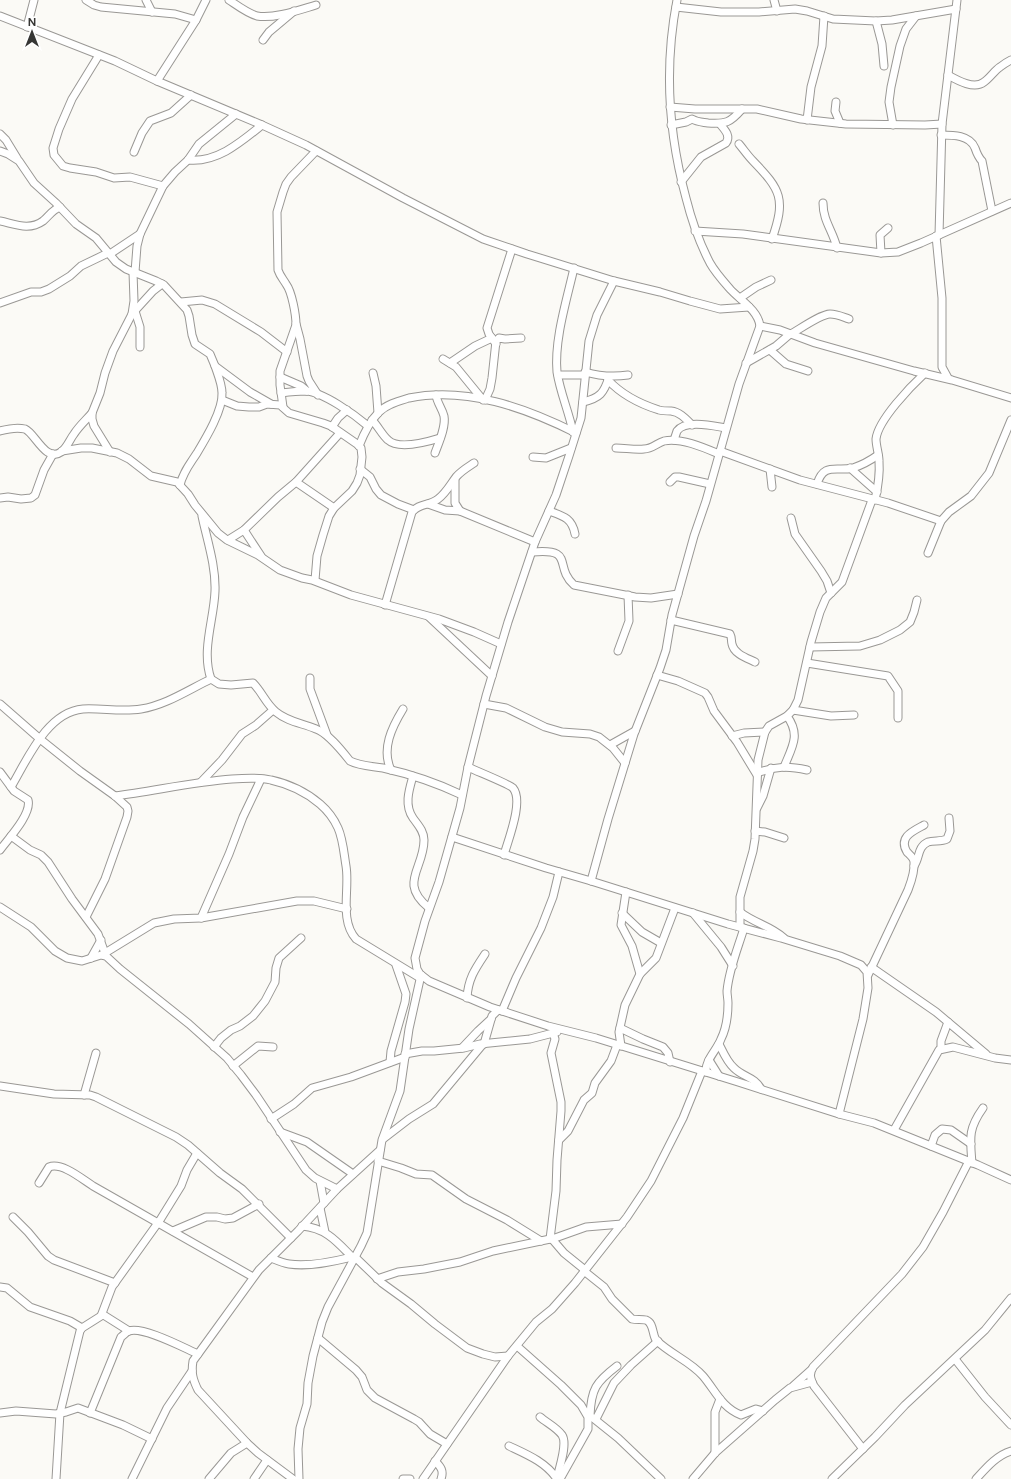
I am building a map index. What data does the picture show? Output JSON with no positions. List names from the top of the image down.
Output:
{
  "north": "top"
}
